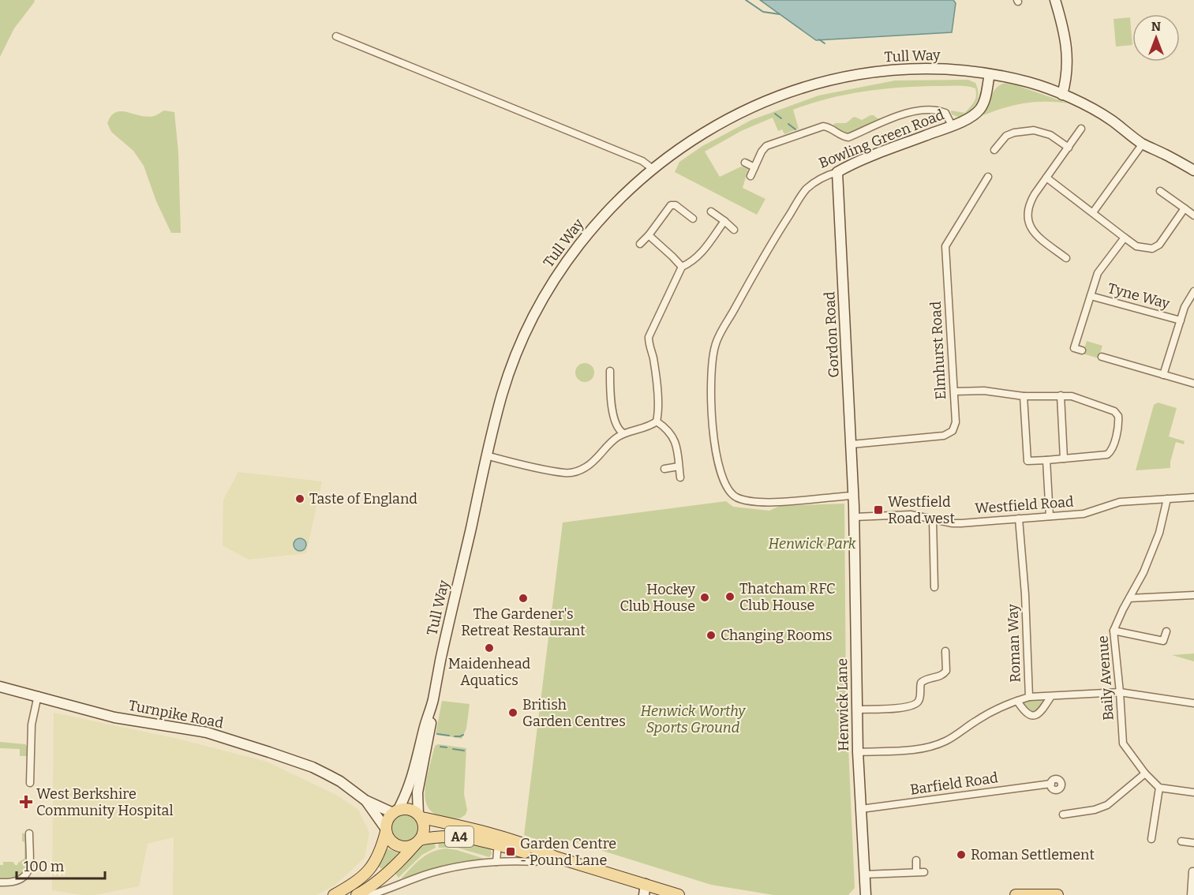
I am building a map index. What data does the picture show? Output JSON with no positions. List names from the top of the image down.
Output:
{
  "streets": {
    "main road": ["A4"],
    "street": [
      "Tull Way",
      "Bowling Green Road",
      "Tyne Way",
      "Gordon Road",
      "Elmhurst Road",
      "Westfield Road",
      "Roman Way",
      "Baily Avenue",
      "Henwick Lane",
      "Turnpike Road",
      "Barfield Road"
    ]
  },
  "crossings": [
    ["Tull Way", "Bowling Green Road"],
    ["Tull Way", "Turnpike Road"],
    ["Tull Way", "A4"],
    ["Bowling Green Road", "Gordon Road"],
    ["Bowling Green Road", "Henwick Lane"],
    ["Gordon Road", "Elmhurst Road"],
    ["Gordon Road", "Henwick Lane"],
    ["Westfield Road", "Roman Way"],
    ["Westfield Road", "Baily Avenue"],
    ["Westfield Road", "Henwick Lane"],
    ["Roman Way", "Henwick Lane"],
    ["Henwick Lane", "Barfield Road"],
    ["Turnpike Road", "A4"]
  ],
  "parks": ["Henwick Park", "Henwick Worthy Sports Ground"],
  "places": {
    "other": [
      "Taste of England",
      "Thatcham RFC Club House",
      "Hockey Club House",
      "The Gardener's Retreat Restaurant",
      "Changing Rooms",
      "Maidenhead Aquatics",
      "British Garden Centres",
      "Roman Settlement"
    ],
    "transit": ["Westfield Road west", "Garden Centre - Pound Lane"],
    "health": ["West Berkshire Community Hospital"]
  },
  "scale_bar": "100 m",
  "north": "top"
}
